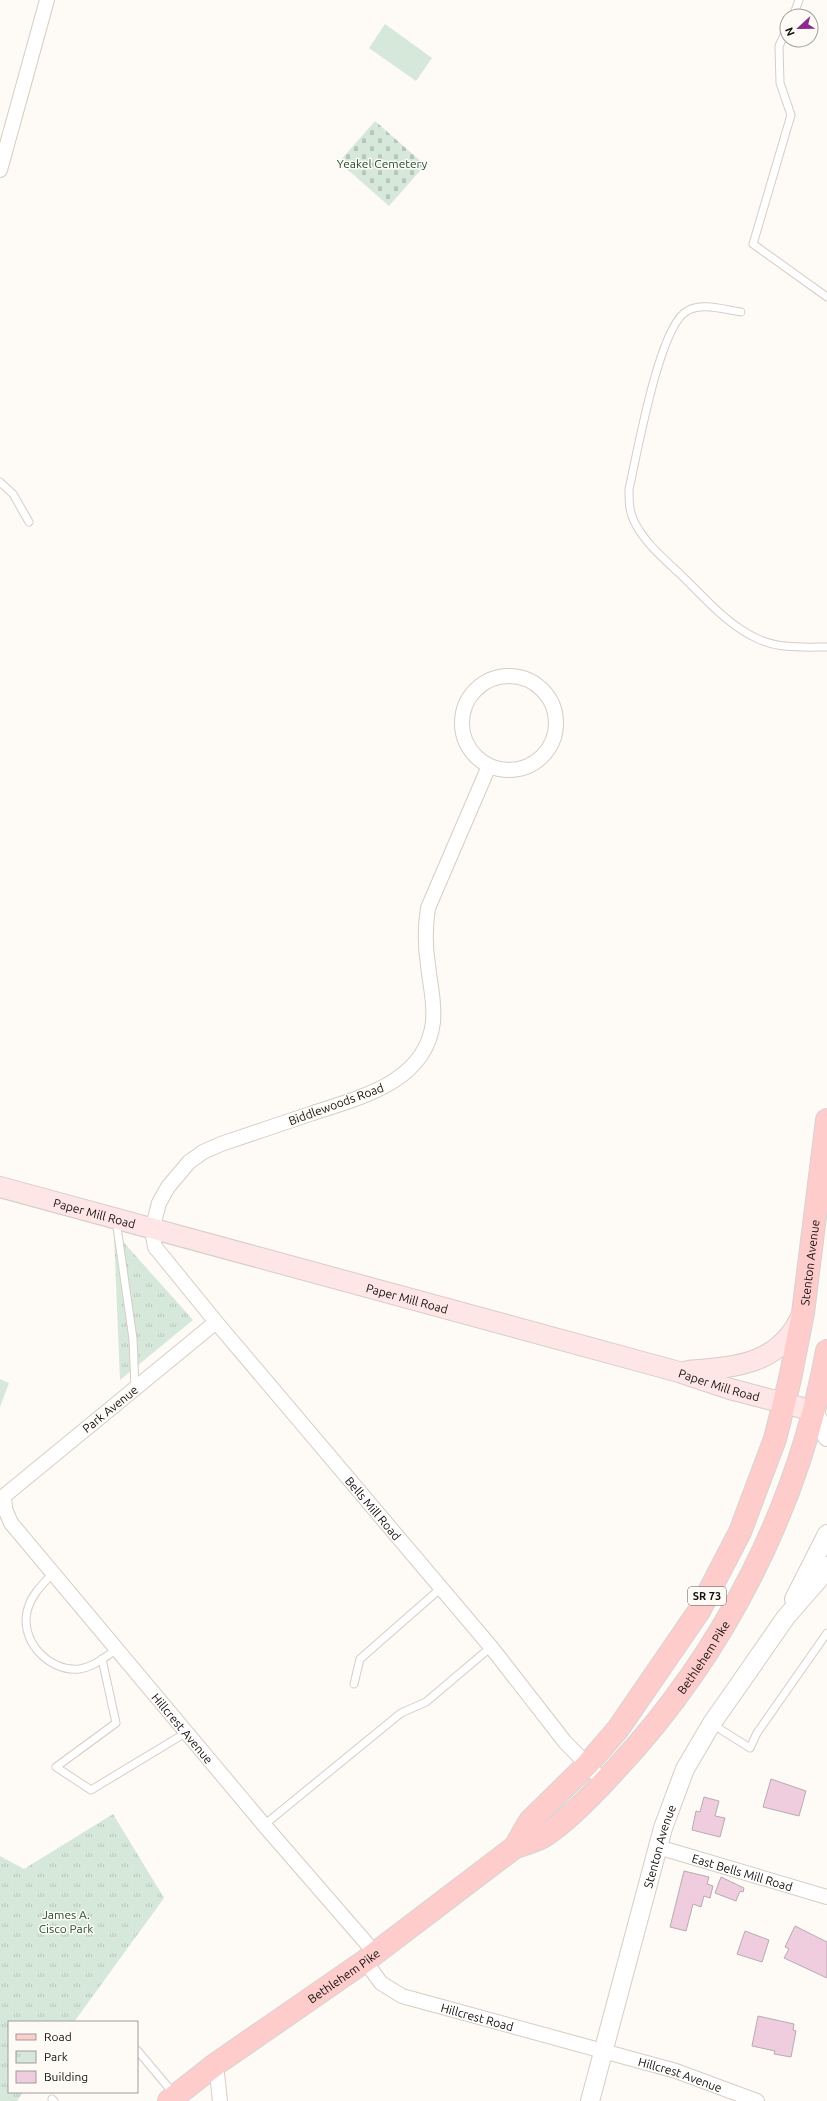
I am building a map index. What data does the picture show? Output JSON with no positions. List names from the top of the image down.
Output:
{
  "streets": {
    "main road": [
      "Paper Mill Road",
      "Stenton Avenue",
      "SR 73",
      "Bethlehem Pike"
    ],
    "street": [
      "Biddlewoods Road",
      "Park Avenue",
      "Bells Mill Road",
      "Hillcrest Avenue",
      "East Bells Mill Road",
      "Hillcrest Road"
    ]
  },
  "crossings": [
    ["Biddlewoods Road", "Paper Mill Road"],
    ["Biddlewoods Road", "Bells Mill Road"],
    ["Paper Mill Road", "Stenton Avenue"],
    ["Paper Mill Road", "Bells Mill Road"],
    ["Paper Mill Road", "Bethlehem Pike"],
    ["Stenton Avenue", "Bethlehem Pike"],
    ["Stenton Avenue", "Hillcrest Avenue"],
    ["Stenton Avenue", "East Bells Mill Road"],
    ["Stenton Avenue", "Hillcrest Road"],
    ["Park Avenue", "Bells Mill Road"],
    ["Park Avenue", "Hillcrest Avenue"],
    ["Bells Mill Road", "Bethlehem Pike"],
    ["Bethlehem Pike", "Hillcrest Avenue"],
    ["Bethlehem Pike", "Hillcrest Road"],
    ["Hillcrest Avenue", "Hillcrest Road"]
  ],
  "parks": ["Yeakel Cemetery", "James A. Cisco Park"],
  "legend": ["Road", "Park", "Building"],
  "north": "left"
}
